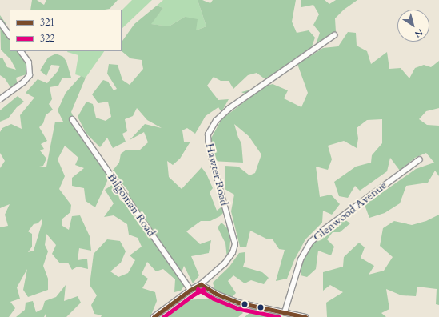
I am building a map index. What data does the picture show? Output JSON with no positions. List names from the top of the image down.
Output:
{
  "streets": {
    "street": ["Hawter Road", "Bilgoman Road", "Glenwood Avenue"]
  },
  "crossings": [
    ["Hawter Road", "Bilgoman Road"]
  ],
  "lines": ["transit line 321", "transit line 322"],
  "legend": ["321", "322"],
  "north": "bottom right"
}
